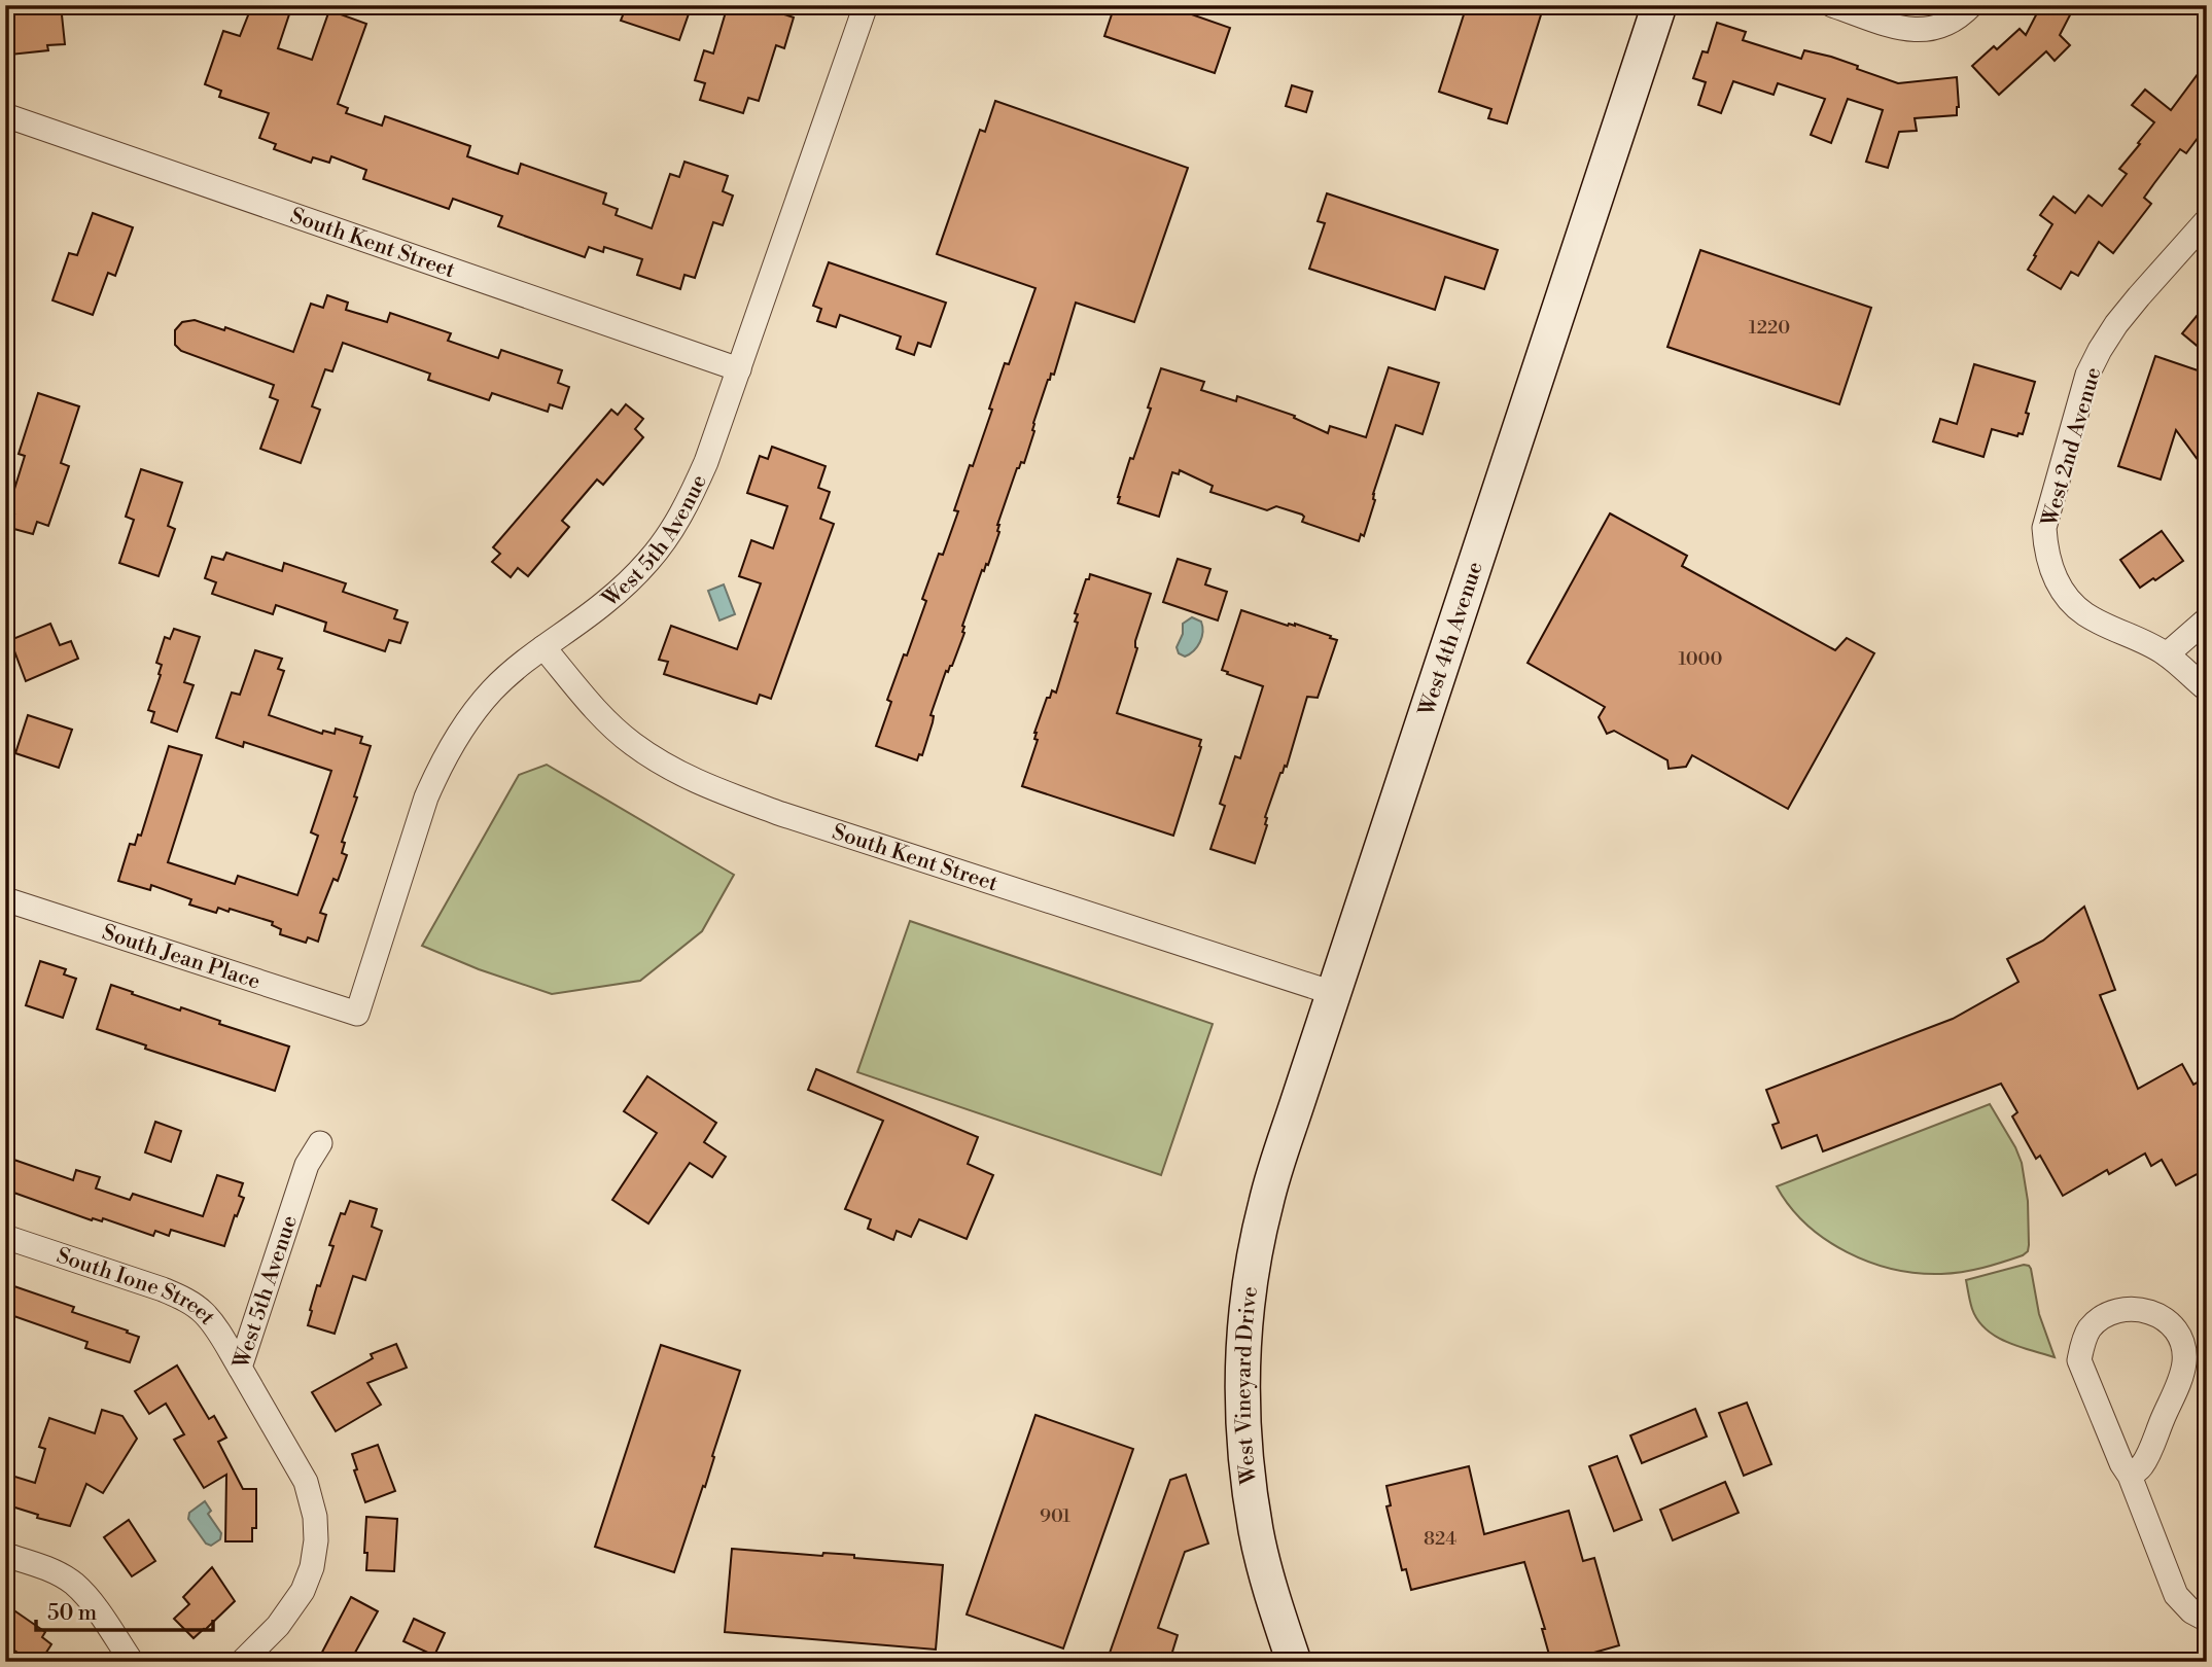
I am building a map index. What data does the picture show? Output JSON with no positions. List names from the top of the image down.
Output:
{
  "streets": {
    "main road": ["West 4th Avenue", "West Vineyard Drive"],
    "street": [
      "South Kent Street",
      "West 2nd Avenue",
      "West 5th Avenue",
      "South Jean Place",
      "South Ione Street"
    ]
  },
  "crossings": [
    ["South Kent Street", "West 5th Avenue"],
    ["South Kent Street", "West 4th Avenue"],
    ["West 5th Avenue", "South Jean Place"],
    ["West 5th Avenue", "South Ione Street"],
    ["West 4th Avenue", "West Vineyard Drive"]
  ],
  "house_numbers": [
    "1220",
    "1000",
    "901",
    "824"
  ],
  "scale_bar": "50 m"
}
